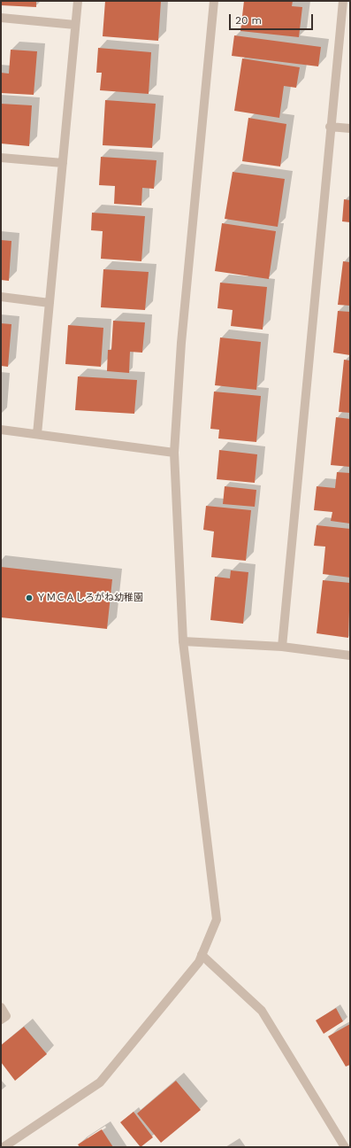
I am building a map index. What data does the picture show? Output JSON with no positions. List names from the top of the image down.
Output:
{
  "places": ["ＹＭＣＡしろがね幼稚園"],
  "scale_bar": "20 m"
}
